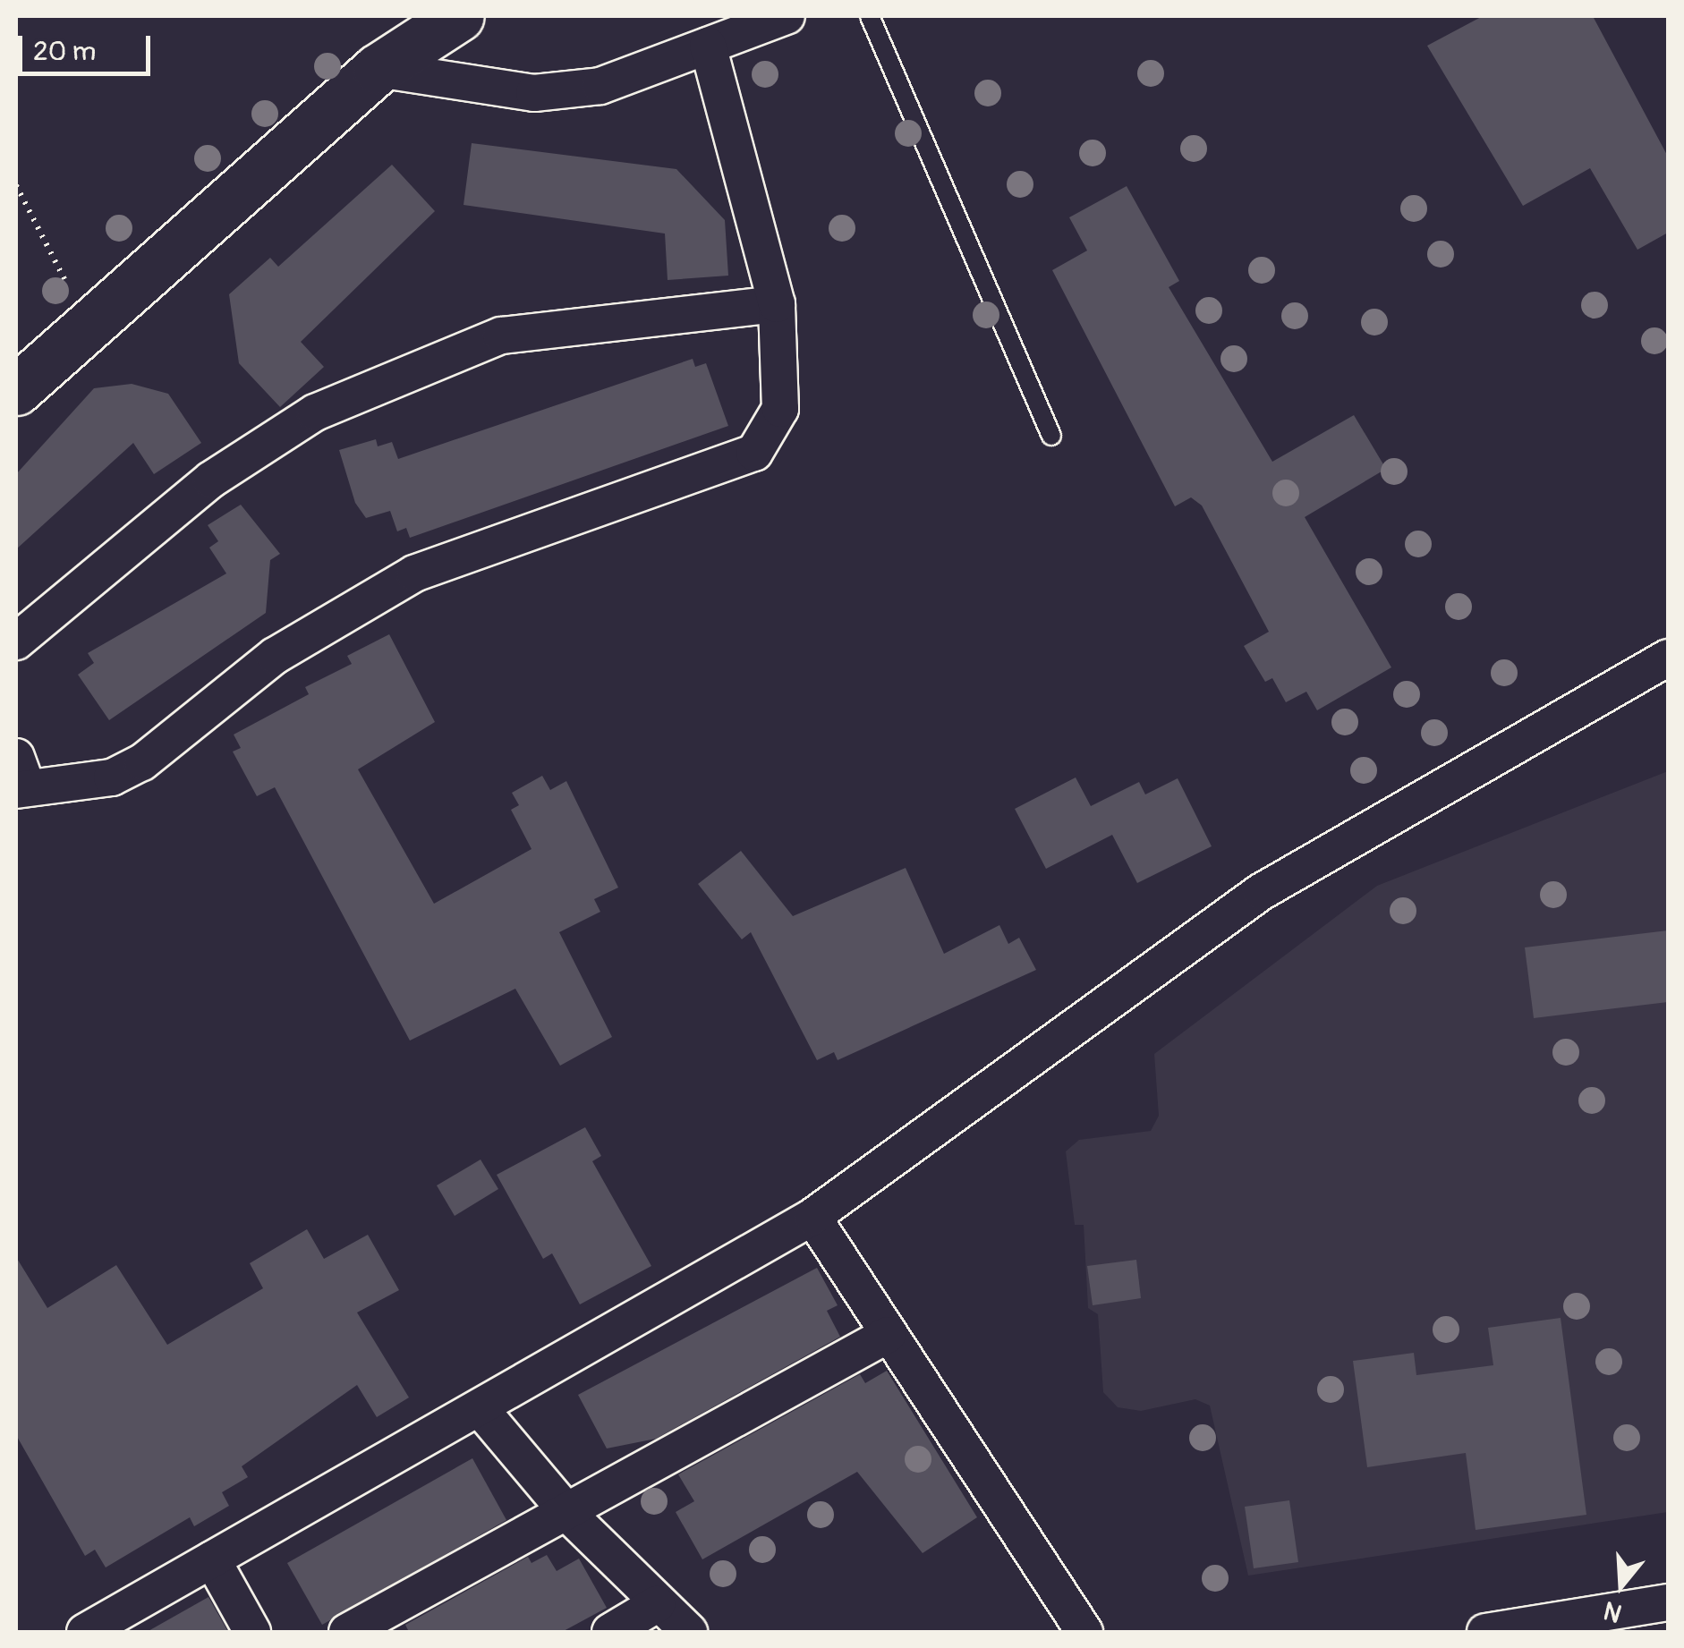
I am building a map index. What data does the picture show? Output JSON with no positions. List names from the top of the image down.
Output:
{
  "scale_bar": "20 m",
  "north": "bottom"
}
